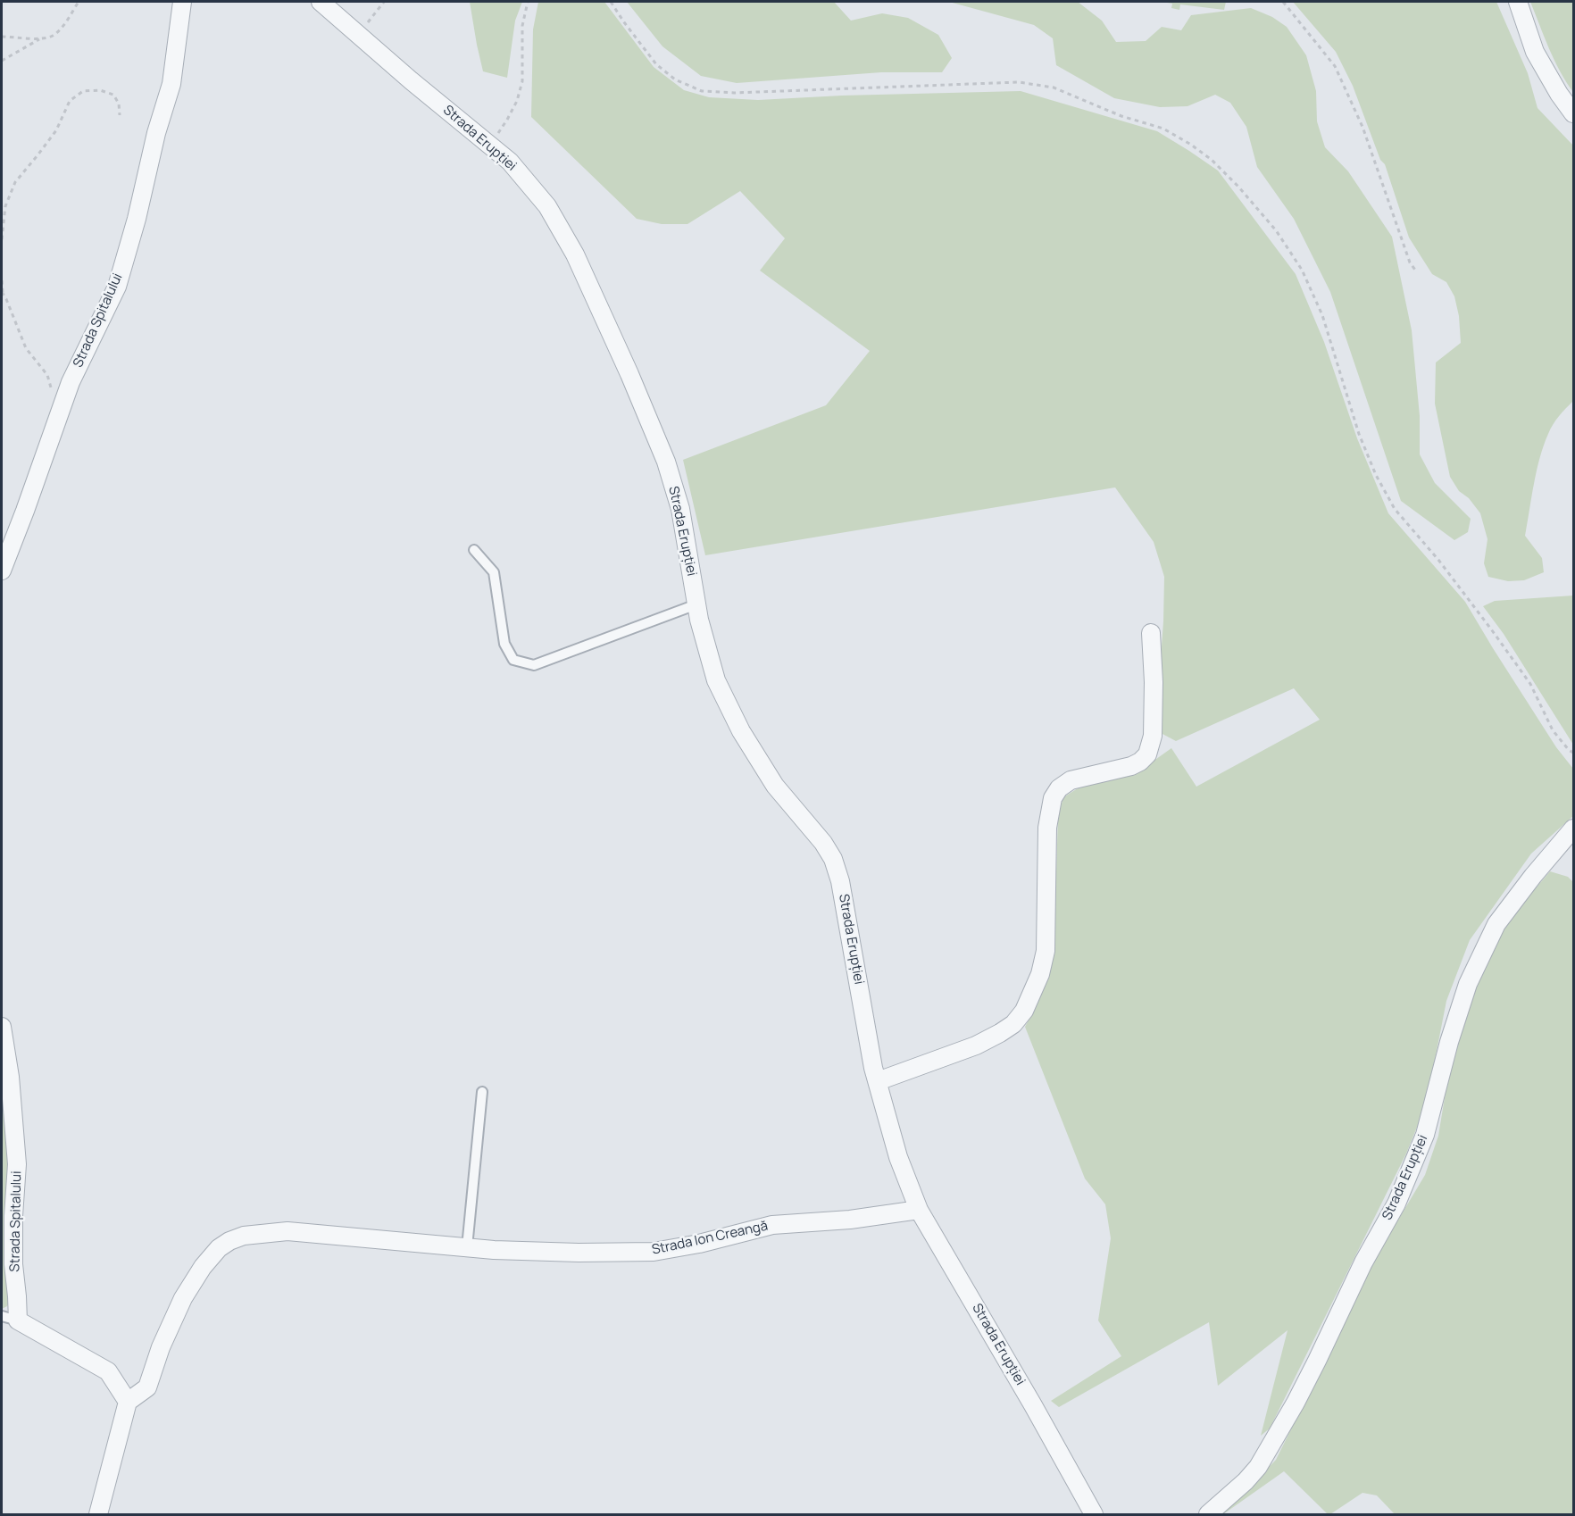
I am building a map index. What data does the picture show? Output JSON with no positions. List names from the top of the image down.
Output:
{
  "streets": {
    "street": ["Strada Erupției", "Strada Spitalului", "Strada Ion Creangă"]
  },
  "crossings": [
    ["Strada Erupției", "Strada Ion Creangă"],
    ["Strada Spitalului", "Strada Ion Creangă"]
  ]
}
